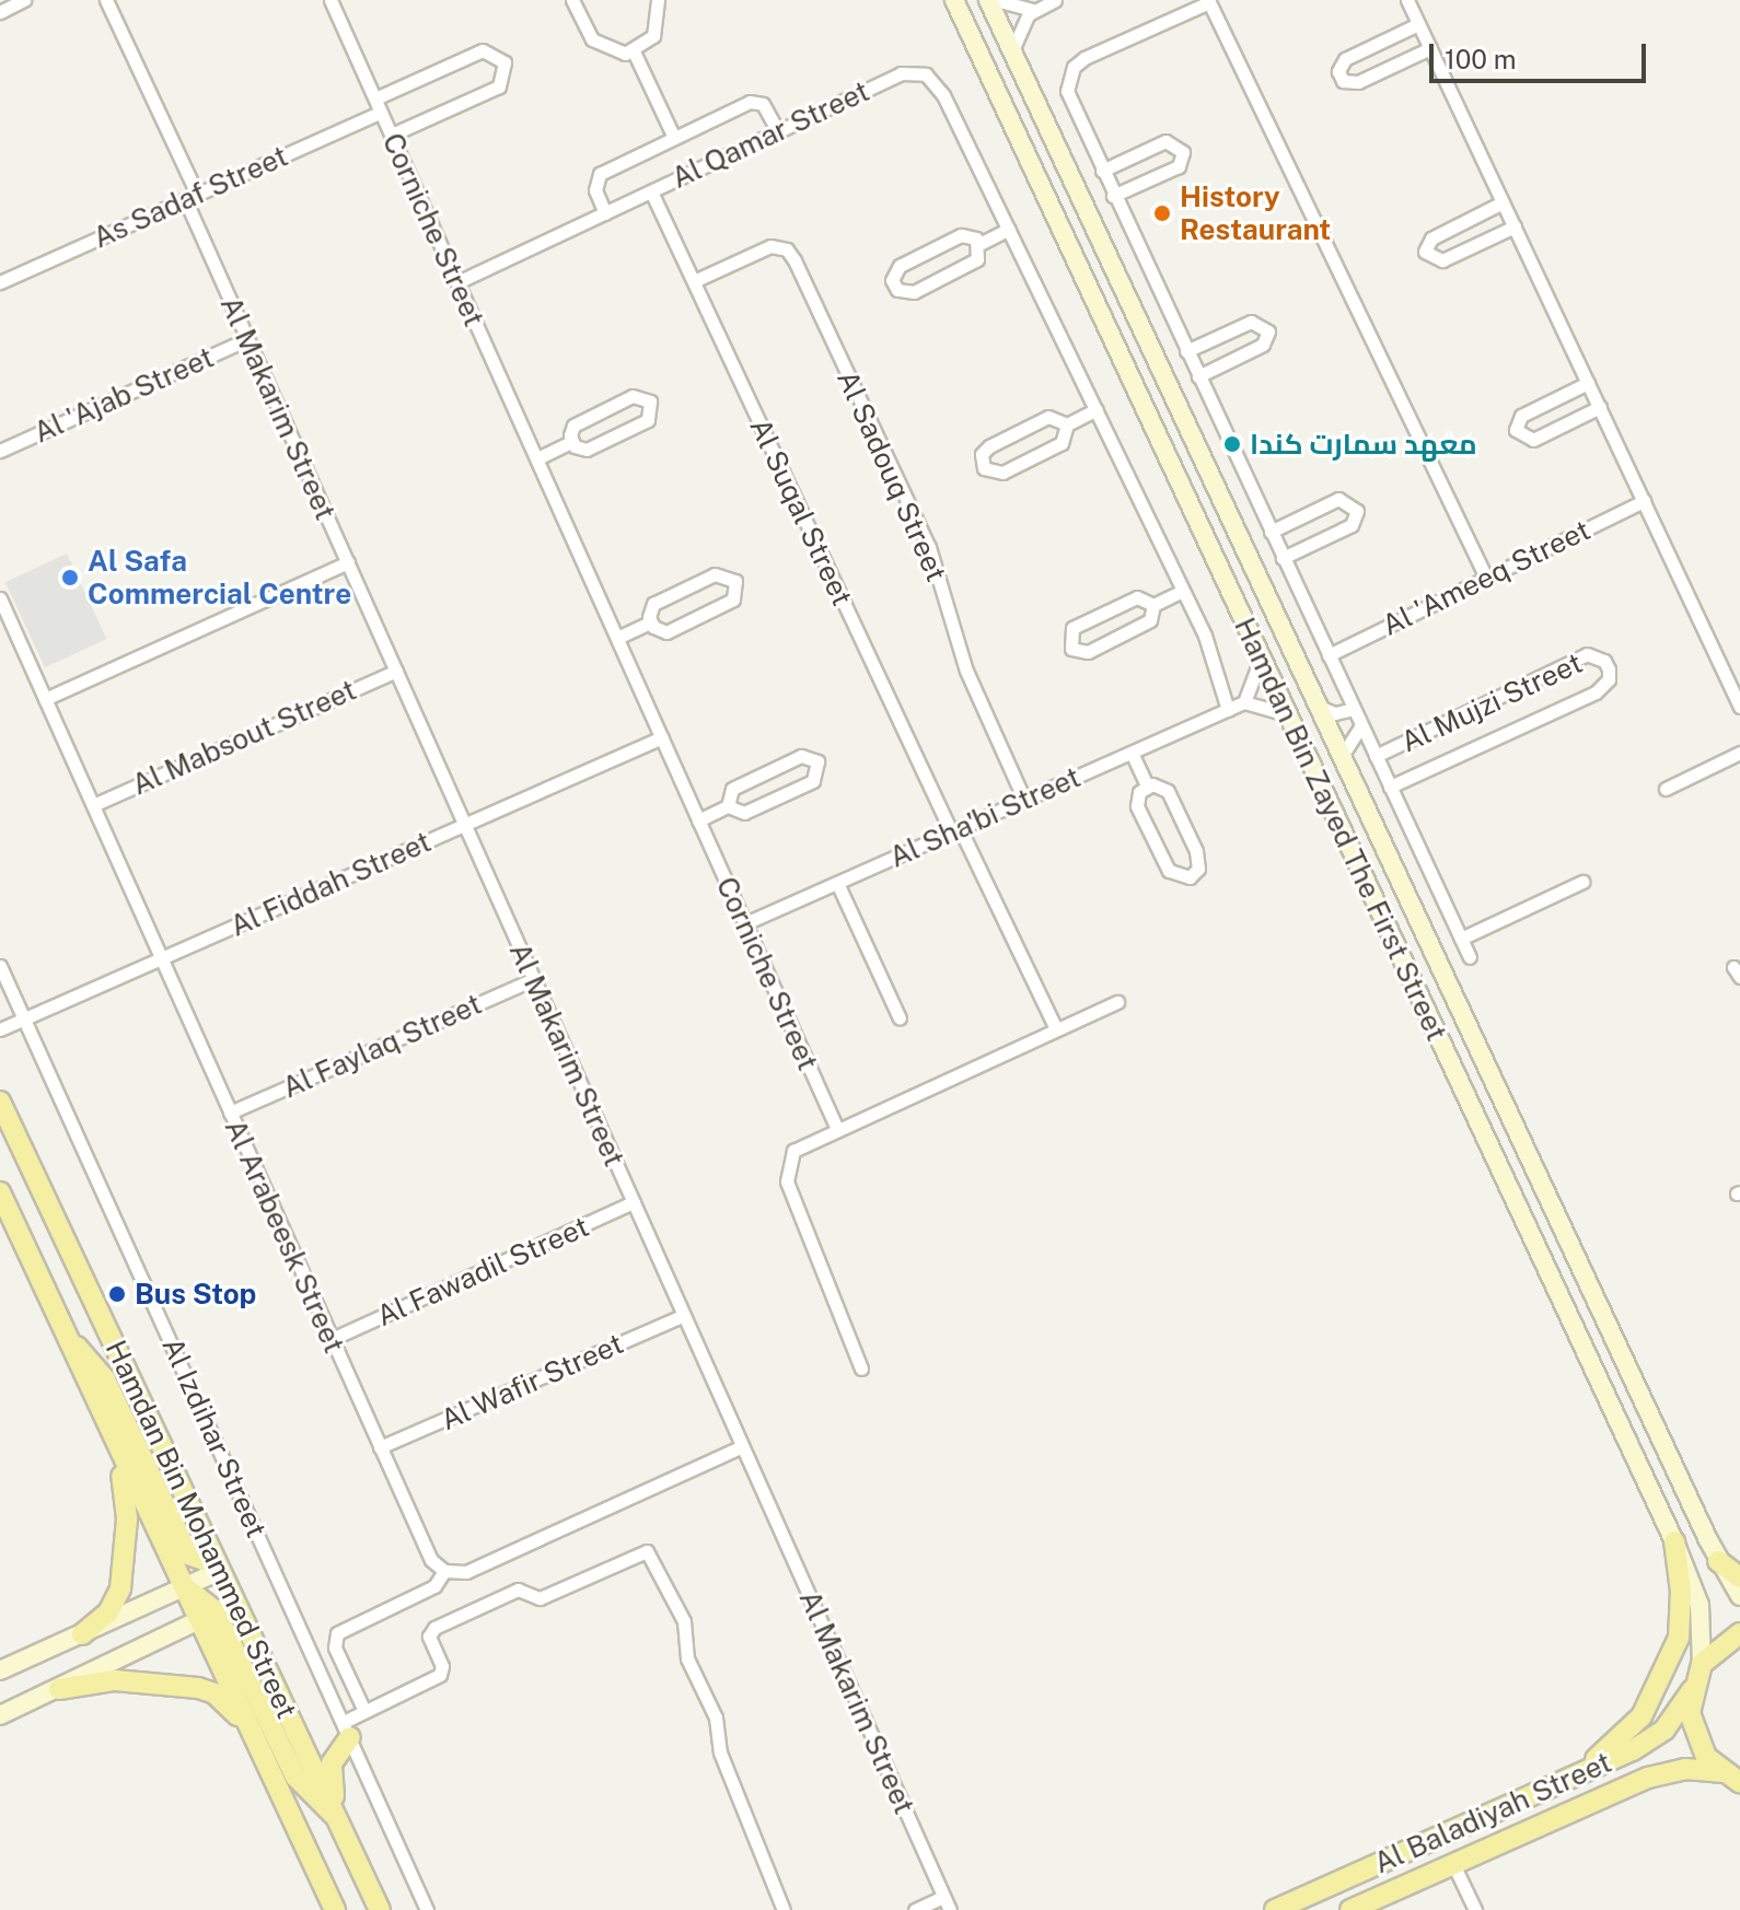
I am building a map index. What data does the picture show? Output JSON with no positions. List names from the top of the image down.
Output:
{
  "streets": {
    "main road": ["Hamdan Bin Zayed The First Street", "Hamdan Bin Mohammed Street", "Al Baladiyah Street"],
    "street": [
      "Al Qamar Street",
      "As Sadaf Street",
      "Corniche Street",
      "Al 'Ajab Street",
      "Al Makarim Street",
      "Al Sadouq Street",
      "Al Suqal Street",
      "Al 'Ameeq Street",
      "Al Mujzi Street",
      "Al Mabsout Street",
      "Al Sha'bi Street",
      "Al Fiddah Street",
      "Al Faylaq Street",
      "Al Arabeesk Street",
      "Al Fawadil Street",
      "Al Wafir Street",
      "Al Izdihar Street"
    ]
  },
  "crossings": [
    ["Al Qamar Street", "Corniche Street"],
    ["Al Qamar Street", "Al Suqal Street"],
    ["Al Qamar Street", "Al Sha'bi Street"],
    ["As Sadaf Street", "Corniche Street"],
    ["As Sadaf Street", "Al Makarim Street"],
    ["Corniche Street", "Al Sha'bi Street"],
    ["Corniche Street", "Al Fiddah Street"],
    ["Al 'Ajab Street", "Al Makarim Street"],
    ["Al Makarim Street", "Al Mabsout Street"],
    ["Al Makarim Street", "Al Fiddah Street"],
    ["Al Makarim Street", "Al Faylaq Street"],
    ["Al Makarim Street", "Al Fawadil Street"],
    ["Al Makarim Street", "Al Wafir Street"],
    ["Al Sadouq Street", "Al Suqal Street"],
    ["Al Sadouq Street", "Al Sha'bi Street"],
    ["Al Suqal Street", "Al Sha'bi Street"],
    ["Al Mabsout Street", "Al Arabeesk Street"],
    ["Al Fiddah Street", "Al Arabeesk Street"],
    ["Al Fiddah Street", "Al Izdihar Street"],
    ["Al Faylaq Street", "Al Arabeesk Street"],
    ["Al Arabeesk Street", "Al Fawadil Street"],
    ["Al Arabeesk Street", "Al Wafir Street"]
  ],
  "places": [
    "History Restaurant",
    "معهد سمارت كندا",
    "Al Safa Commercial Centre",
    "Bus Stop"
  ],
  "scale_bar": "100 m"
}
